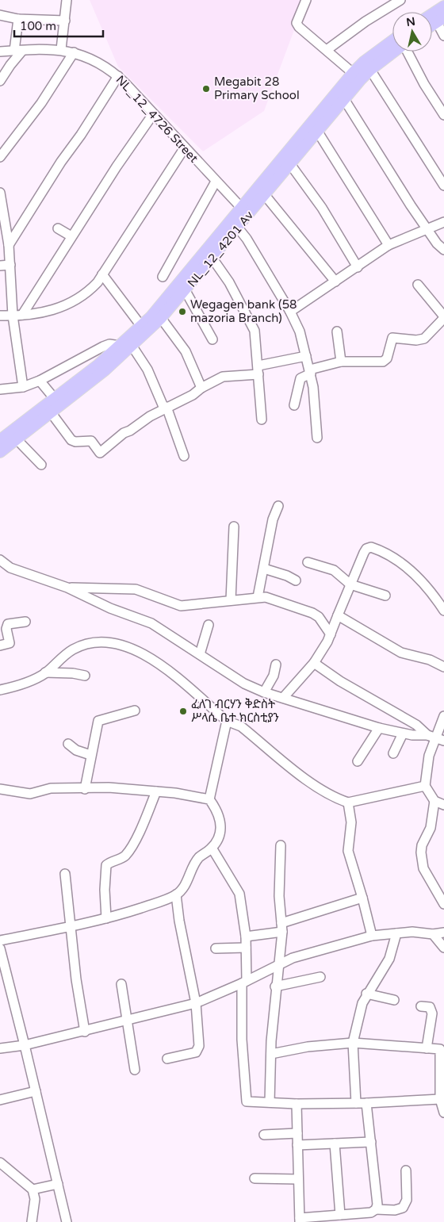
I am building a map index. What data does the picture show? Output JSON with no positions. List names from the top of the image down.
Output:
{
  "streets": {
    "main road": ["NL_12_4201 Av"],
    "street": ["NL_12_4726 Street"]
  },
  "crossings": [
    ["NL_12_4726 Street", "NL_12_4201 Av"]
  ],
  "places": ["Megabit 28 Primary School", "Wegagen bank (58 mazoria Branch)", "ፈለገ ብርሃን ቅድስት ሥላሴ ቤተ ክርስቲያን"],
  "scale_bar": "100 m",
  "north": "top"
}
